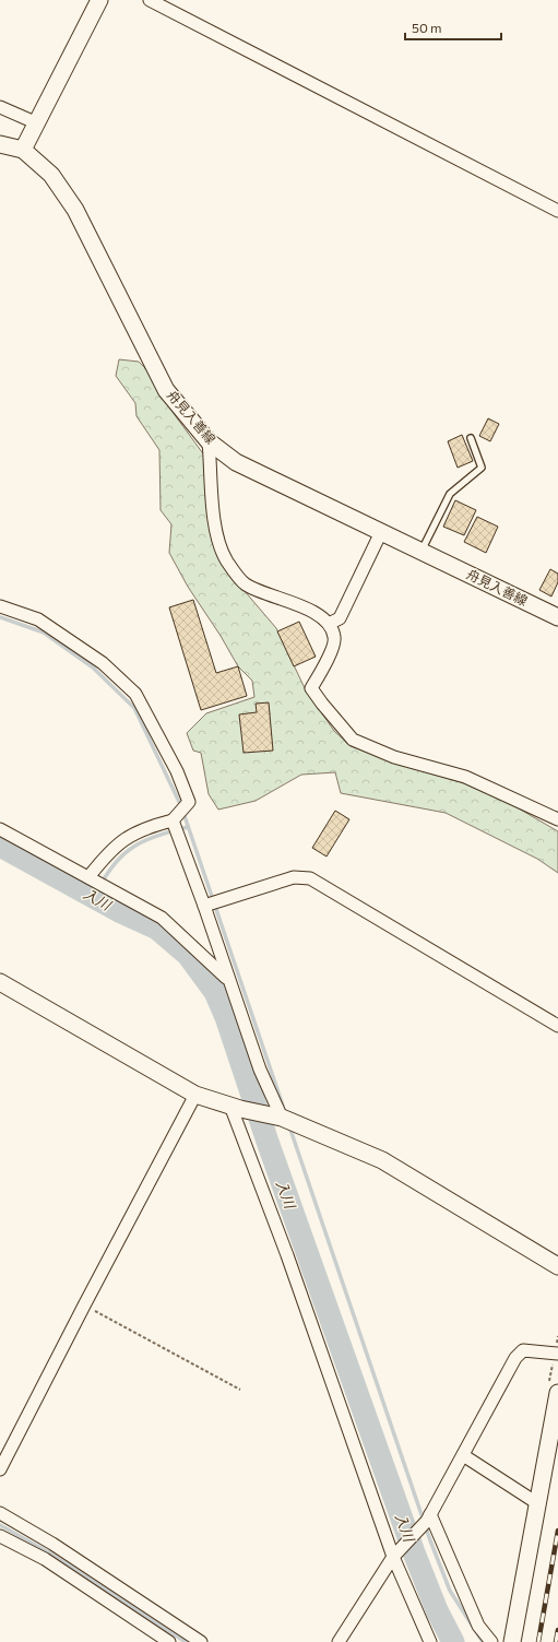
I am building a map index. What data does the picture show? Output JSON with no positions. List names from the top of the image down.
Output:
{
  "streets": {
    "street": ["舟見入善線"]
  },
  "water": ["入川"],
  "scale_bar": "50 m"
}
